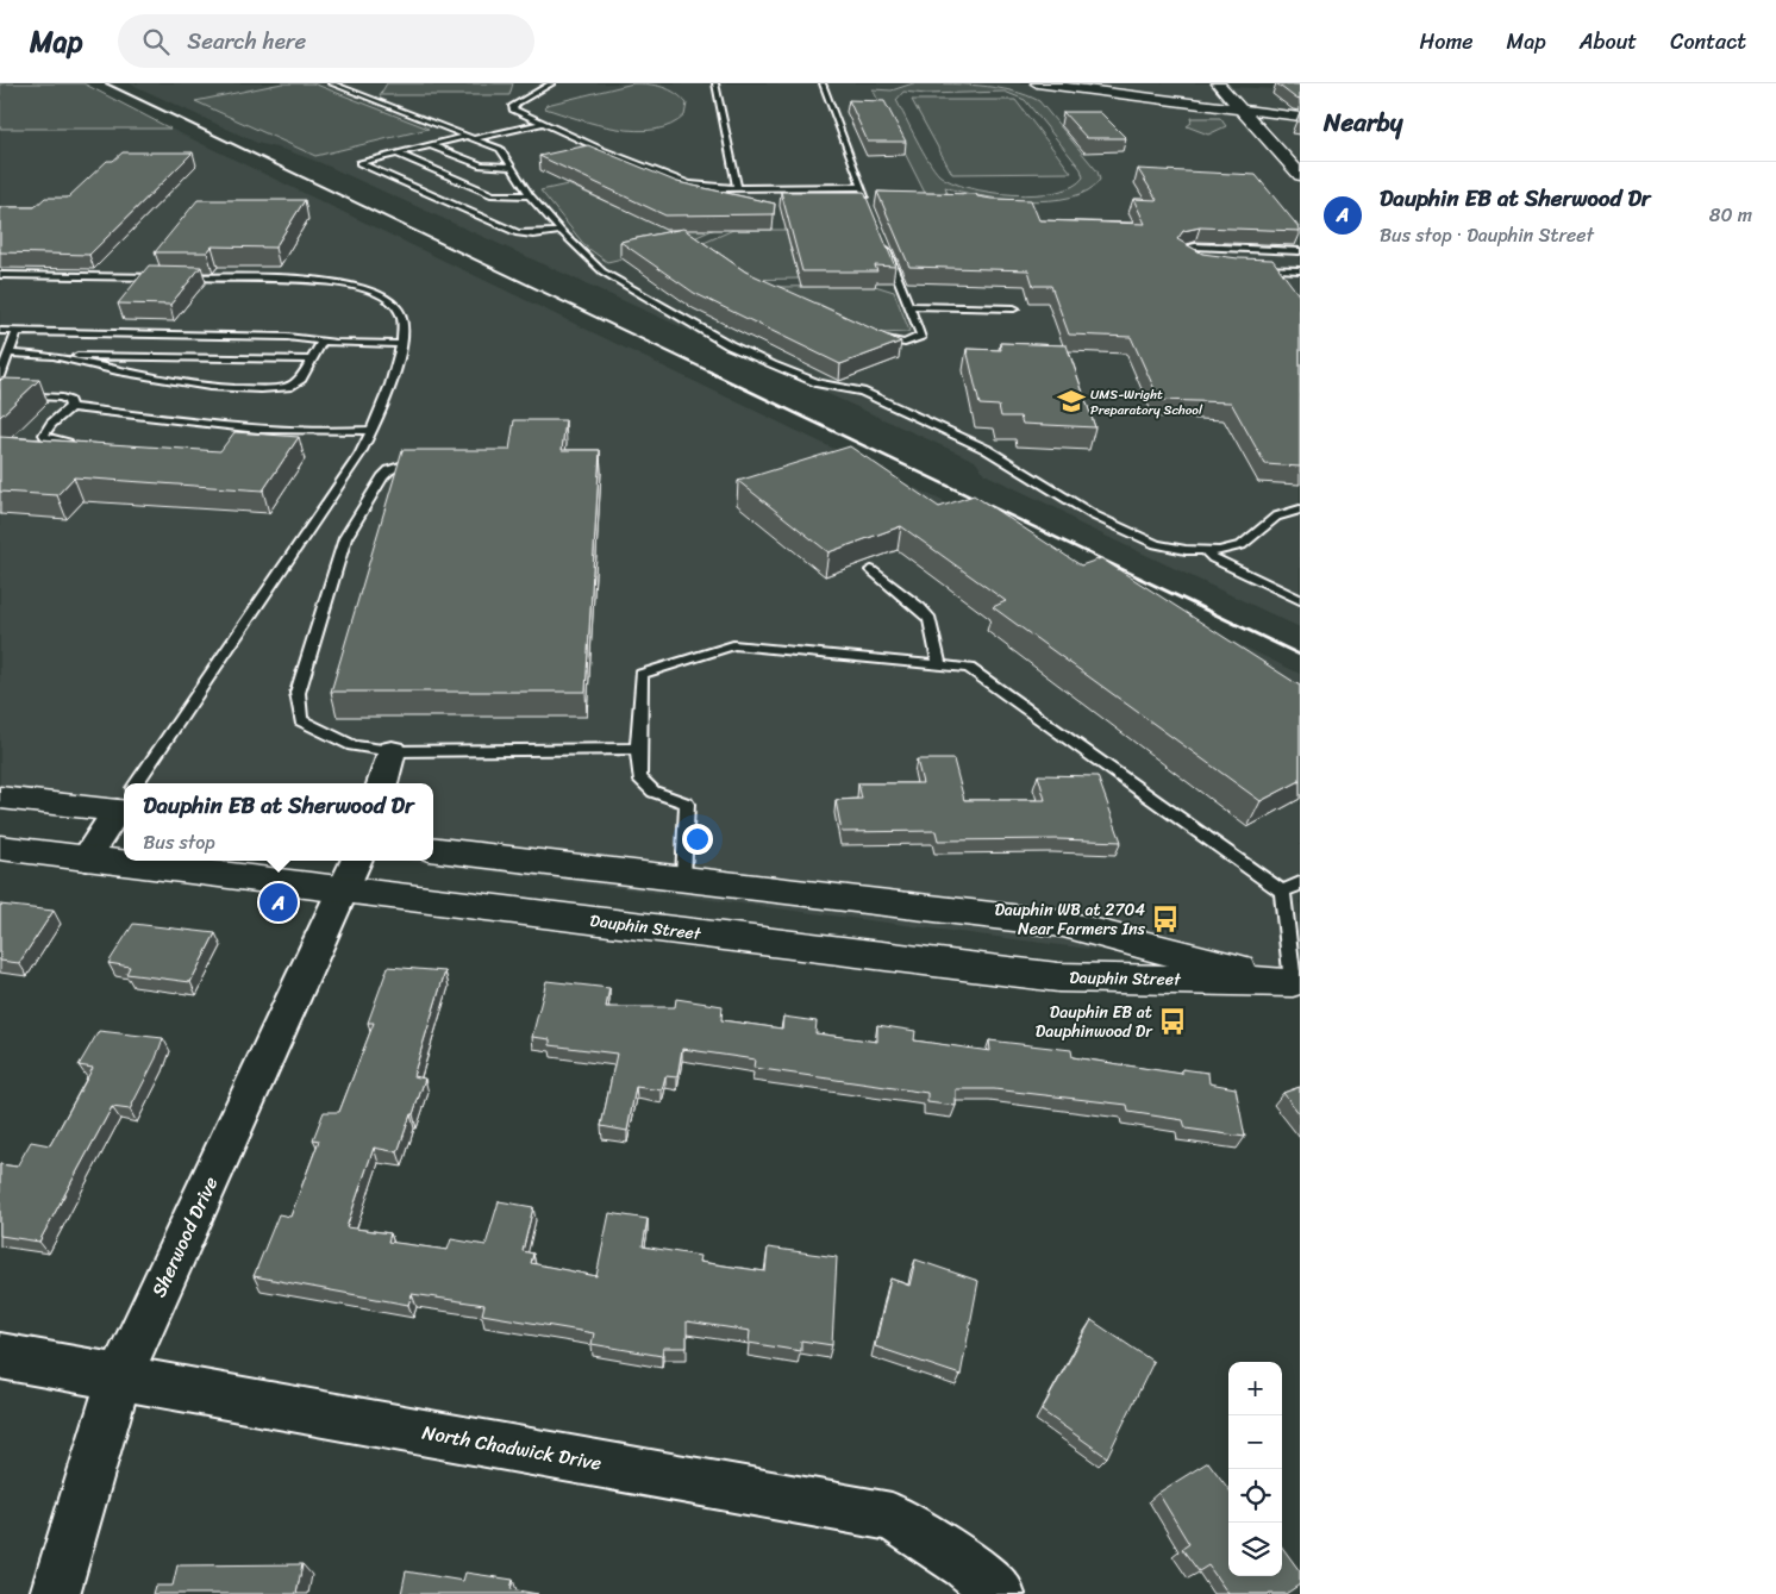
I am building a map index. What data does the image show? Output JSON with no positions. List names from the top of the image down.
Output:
{
  "streets": {
    "main road": ["Dauphin Street"],
    "street": ["Sherwood Drive", "North Chadwick Drive"]
  },
  "crossings": [
    ["Dauphin Street", "Sherwood Drive"],
    ["Sherwood Drive", "North Chadwick Drive"]
  ],
  "places": {
    "school or university": ["UMS-Wright Preparatory School"],
    "bus stop": ["Dauphin WB at 2704 Near Farmers Ins", "Dauphin EB at Dauphinwood Dr"]
  },
  "page": {
    "header": "Map",
    "search": "Search here",
    "nav": [
      "Home",
      "Map",
      "About",
      "Contact"
    ],
    "heading": "Nearby",
    "list": [
      {
        "mark": "A",
        "name": "Dauphin EB at Sherwood Dr",
        "note": "Bus stop · Dauphin Street",
        "value": "80 m"
      }
    ],
    "popup": ["Dauphin EB at Sherwood Dr", "Bus stop"],
    "pins": "A",
    "map_buttons": ["+", "−"]
  }
}
